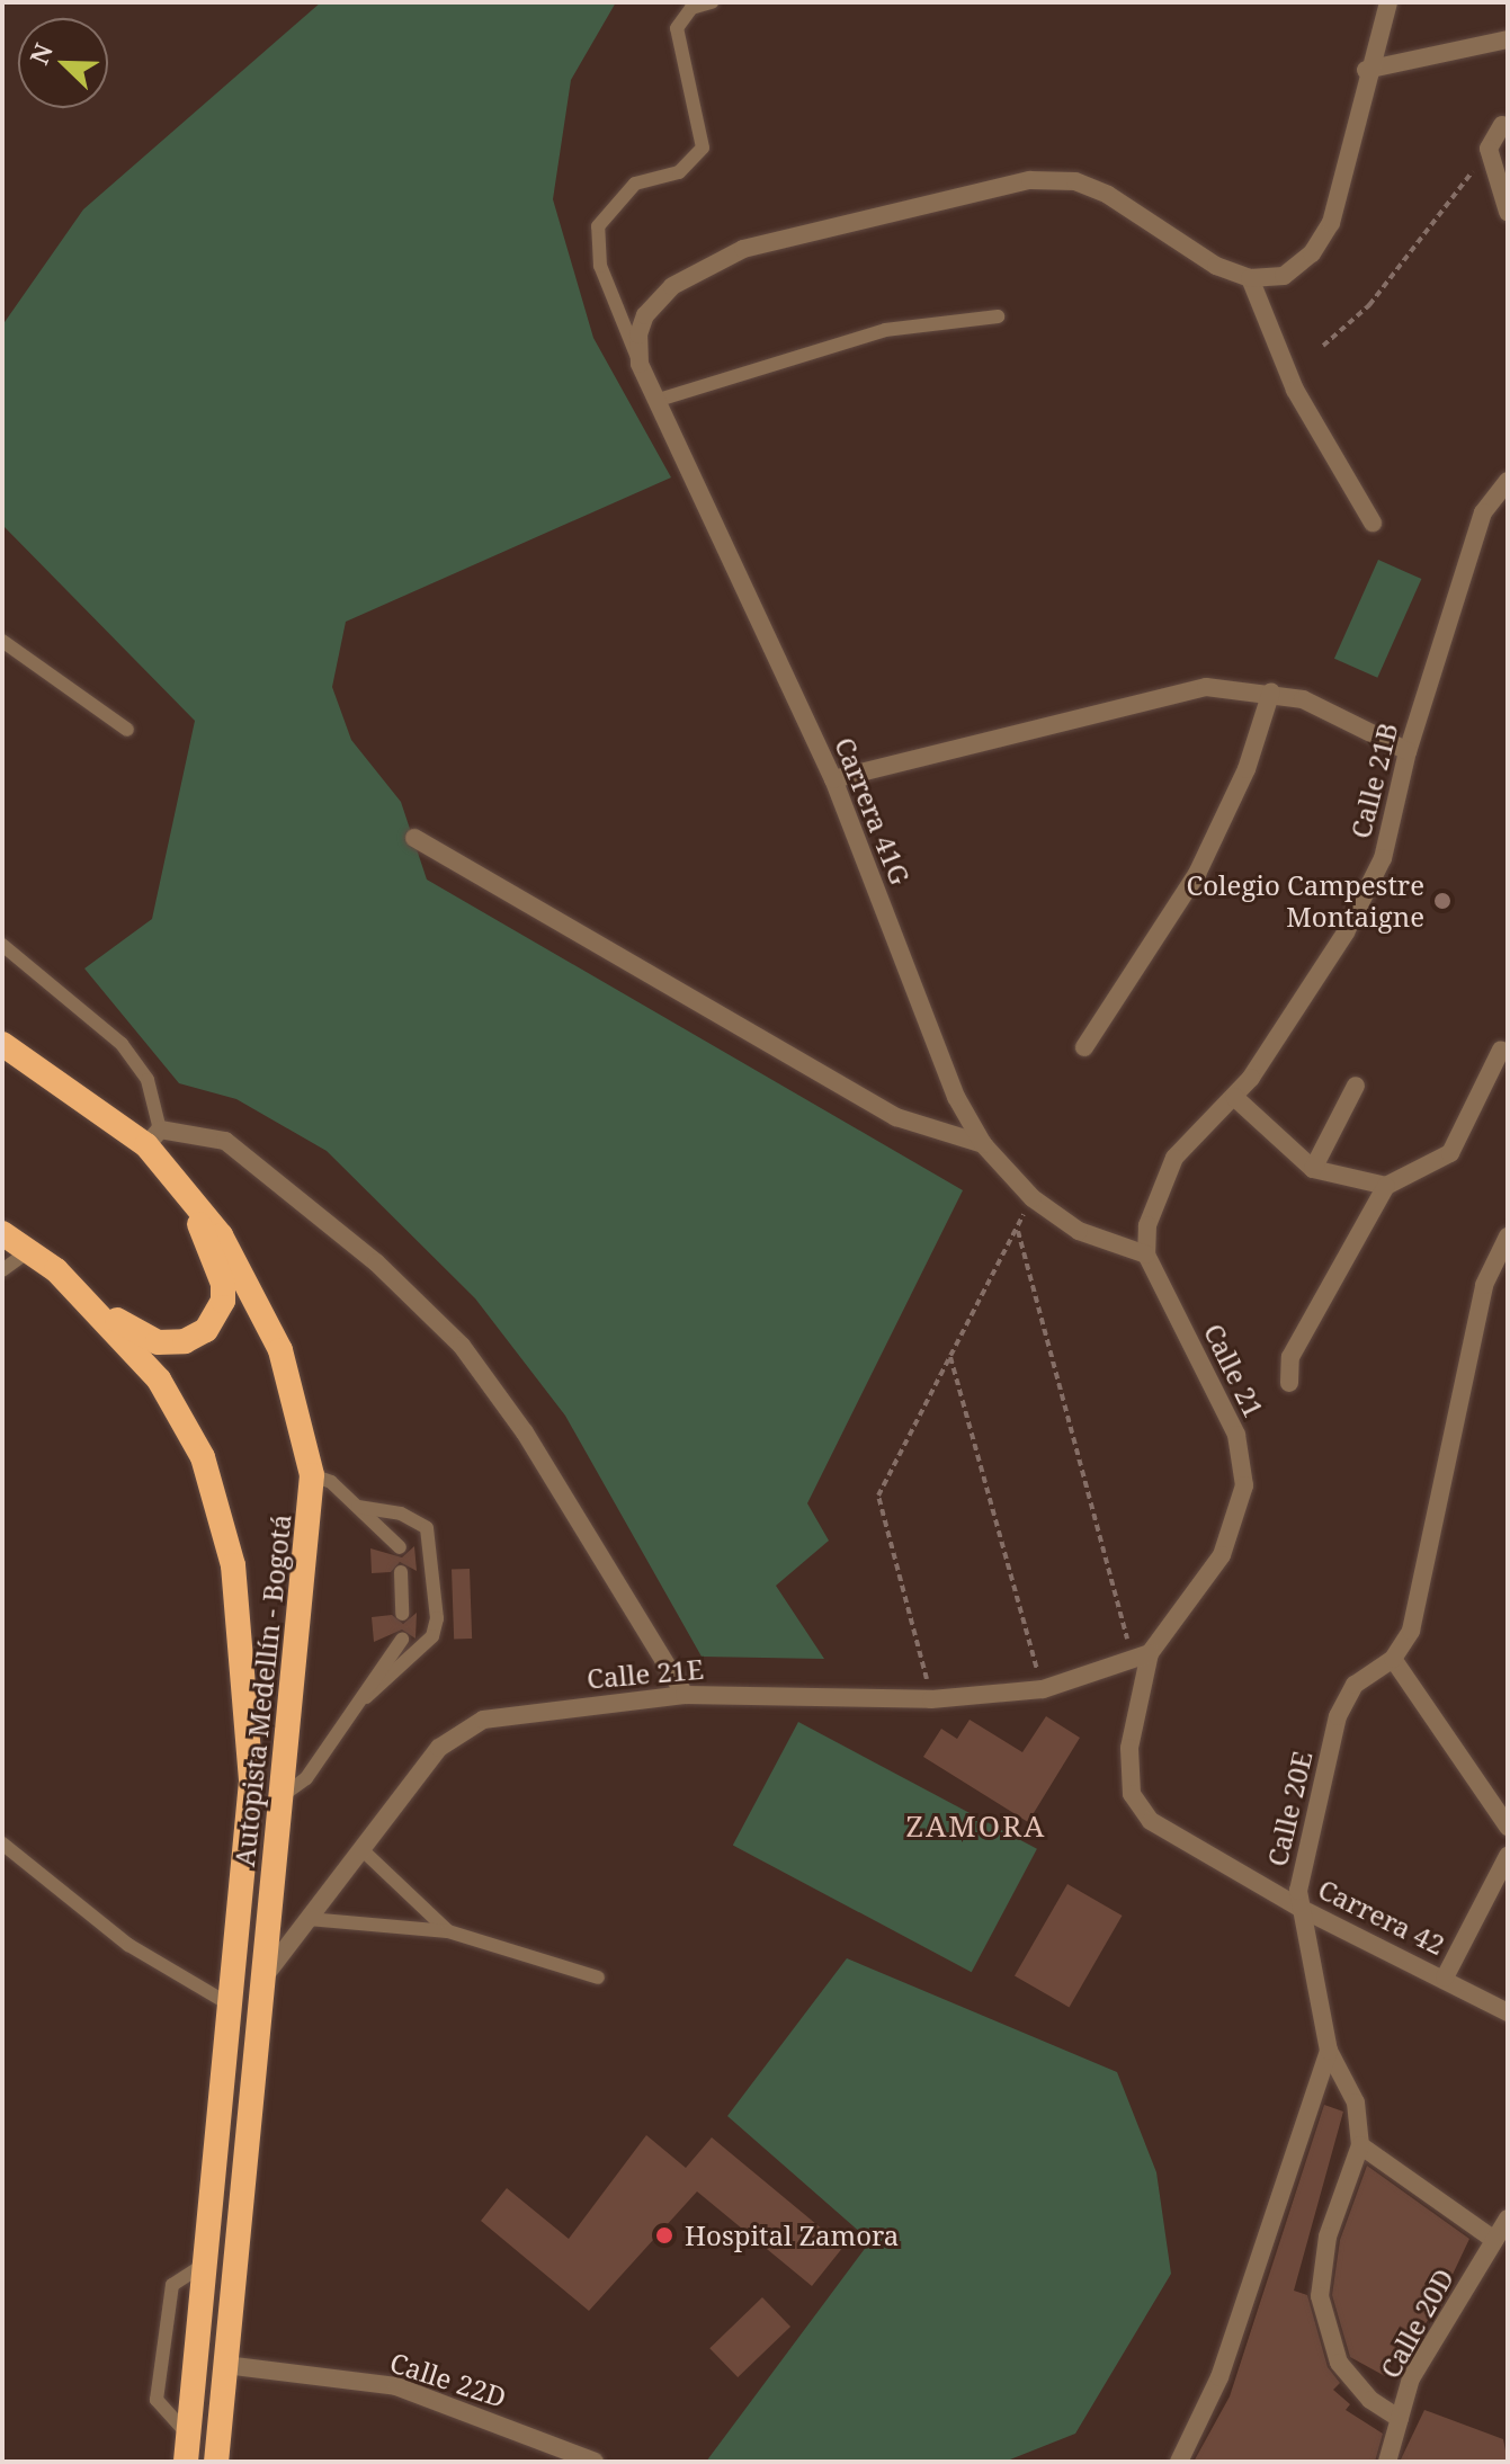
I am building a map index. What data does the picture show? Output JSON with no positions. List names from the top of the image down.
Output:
{
  "streets": {
    "highway": ["Autopista Medellín - Bogotá"],
    "street": [
      "Calle 21B",
      "Carrera 41G",
      "Calle 21",
      "Calle 21E",
      "Calle 20E",
      "Carrera 42",
      "Calle 20D",
      "Calle 22D"
    ]
  },
  "crossings": [
    ["Calle 21B", "Carrera 41G"],
    ["Calle 21B", "Calle 21"],
    ["Carrera 41G", "Calle 21"],
    ["Calle 21", "Calle 21E"],
    ["Calle 21", "Carrera 42"],
    ["Calle 21E", "Autopista Medellín - Bogotá"],
    ["Calle 21E", "Carrera 42"],
    ["Autopista Medellín - Bogotá", "Calle 22D"],
    ["Calle 20E", "Carrera 42"]
  ],
  "districts": ["ZAMORA"],
  "places": ["Colegio Campestre Montaigne", "Hospital Zamora"],
  "north": "top left"
}
